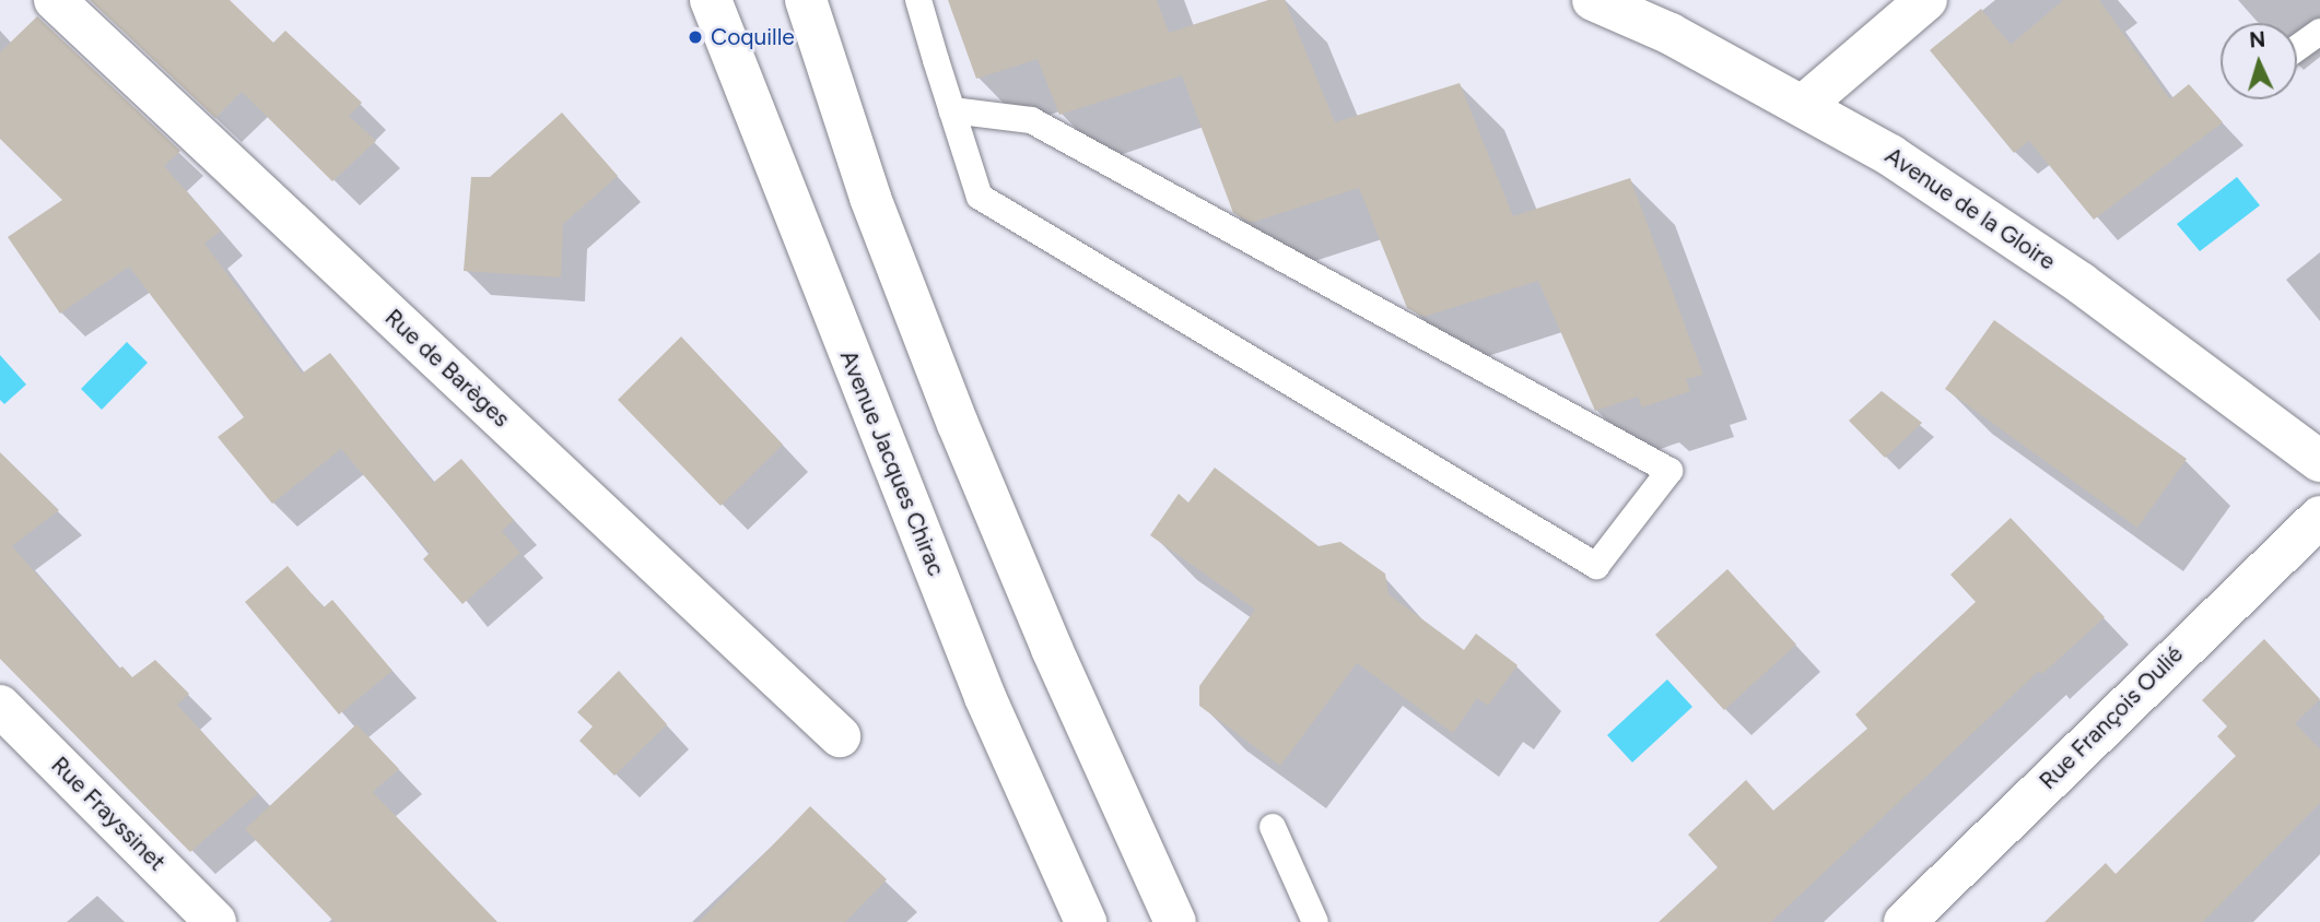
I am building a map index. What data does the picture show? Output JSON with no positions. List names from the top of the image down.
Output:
{
  "streets": {
    "street": [
      "Avenue de la Gloire",
      "Rue de Barèges",
      "Avenue Jacques Chirac",
      "Rue François Oulié",
      "Rue Frayssinet"
    ]
  },
  "places": ["Coquille"],
  "north": "top"
}
